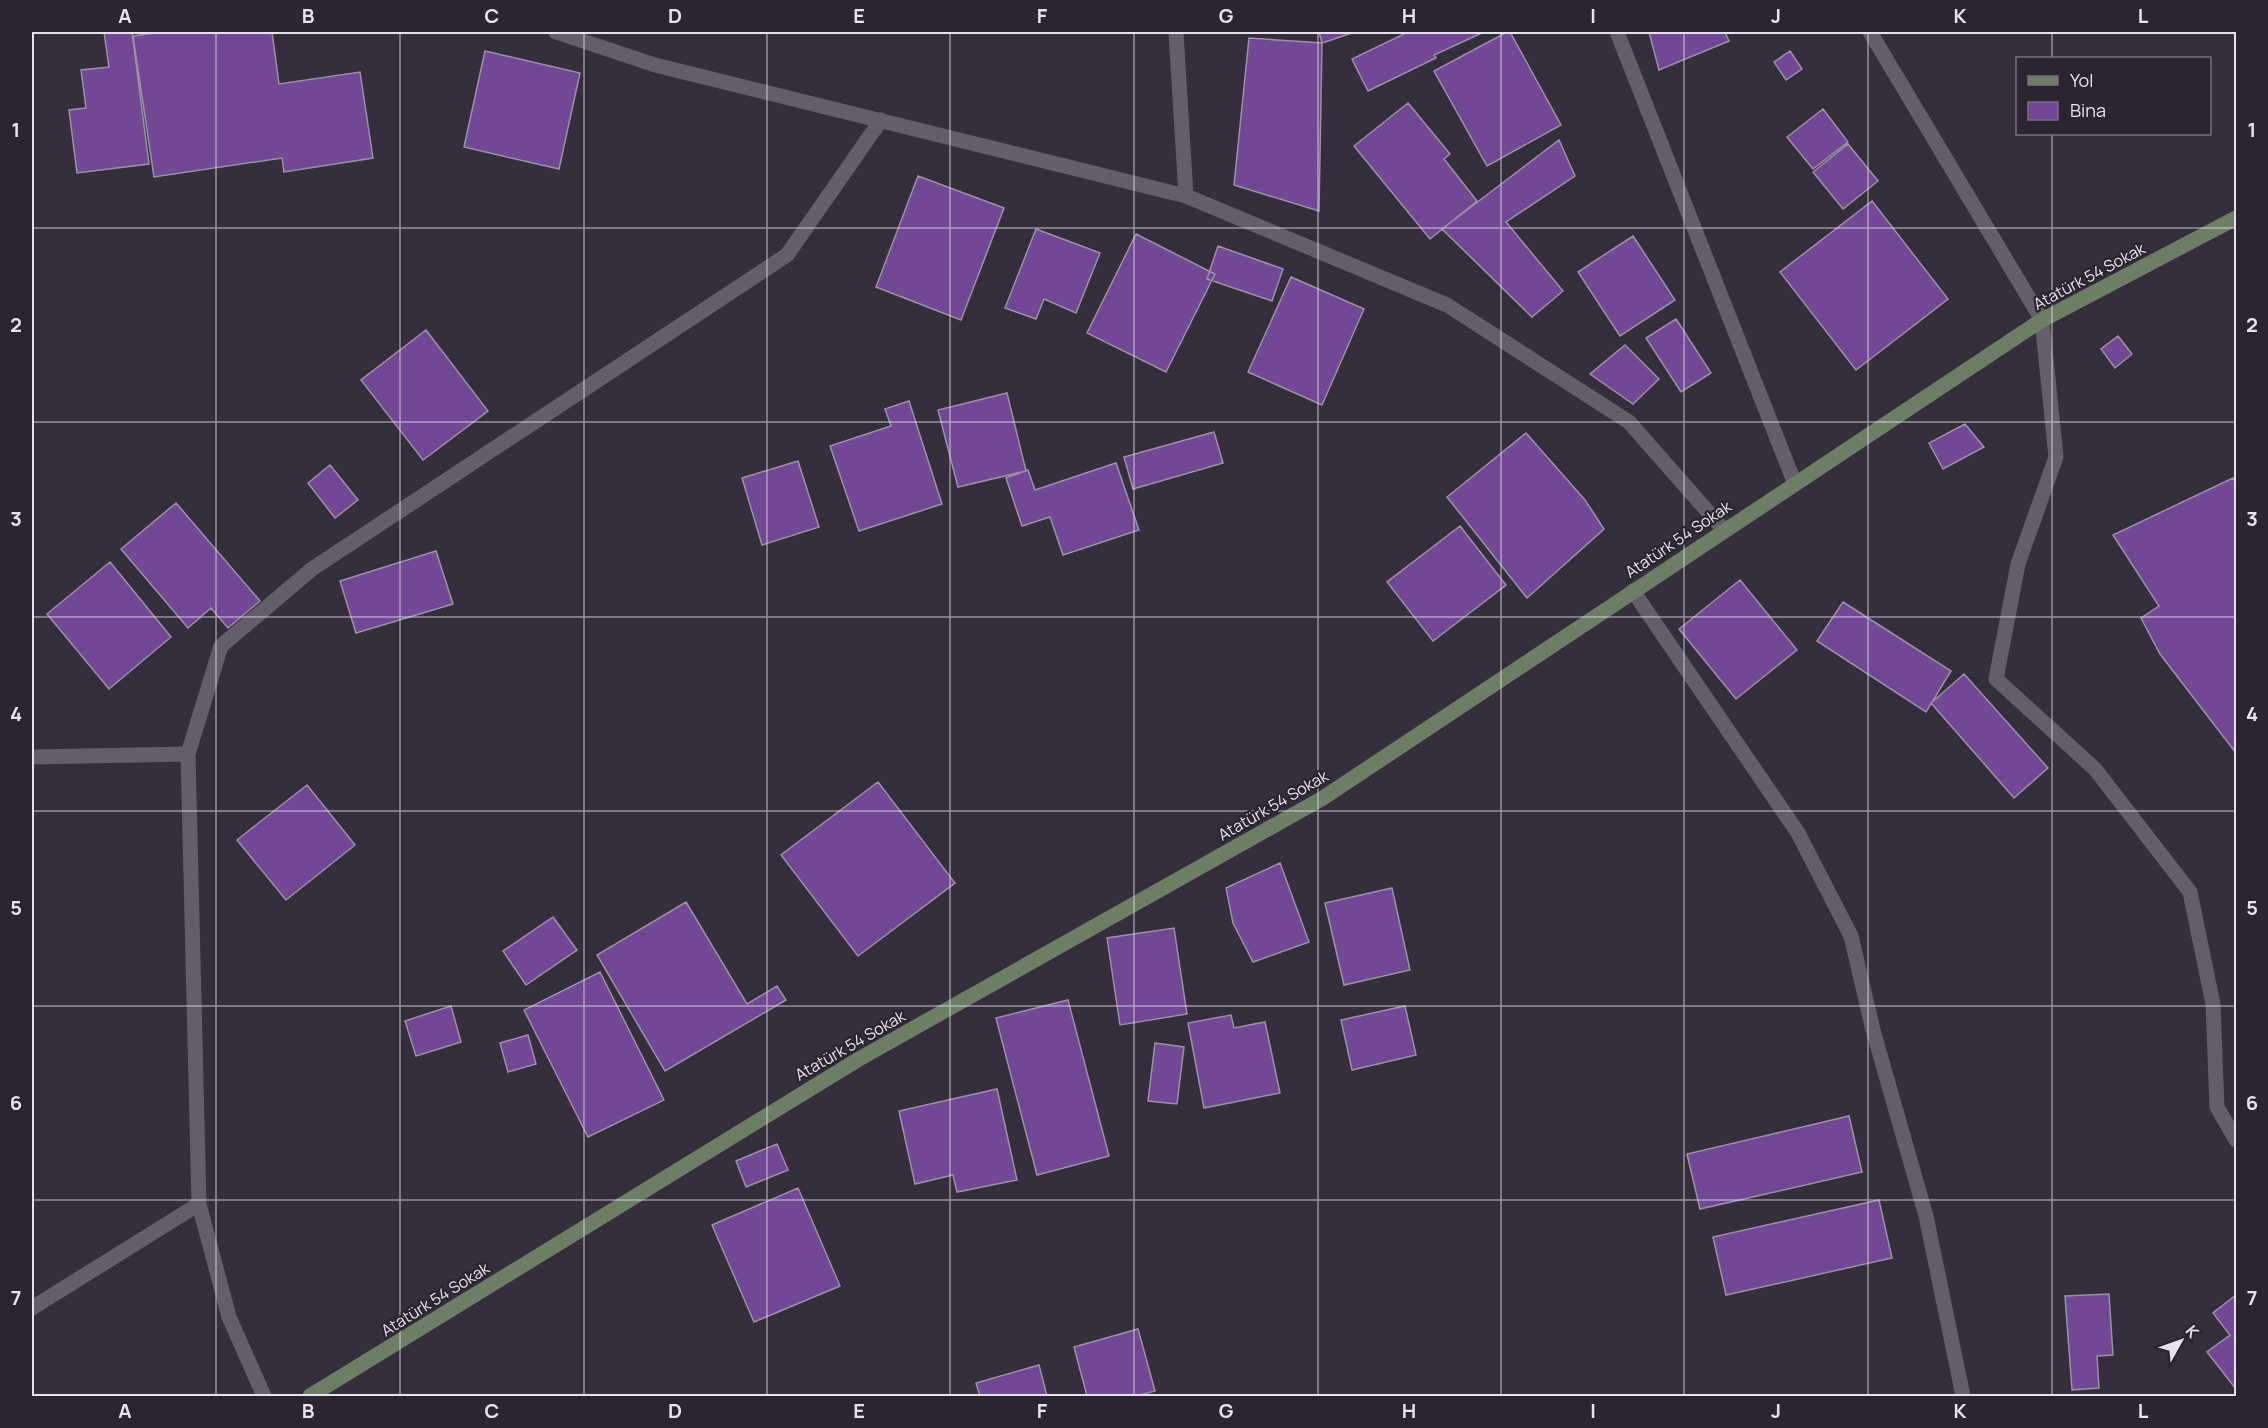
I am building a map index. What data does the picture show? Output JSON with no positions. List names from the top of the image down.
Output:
{
  "streets": {
    "street": ["Atatürk 54 Sokak"]
  },
  "legend": ["Yol", "Bina"],
  "north": "top right",
  "grid": {
    "columns": [
      "A",
      "B",
      "C",
      "D",
      "E",
      "F",
      "G",
      "H",
      "I",
      "J",
      "K",
      "L"
    ],
    "rows": [
      "1",
      "2",
      "3",
      "4",
      "5",
      "6",
      "7"
    ]
  }
}
